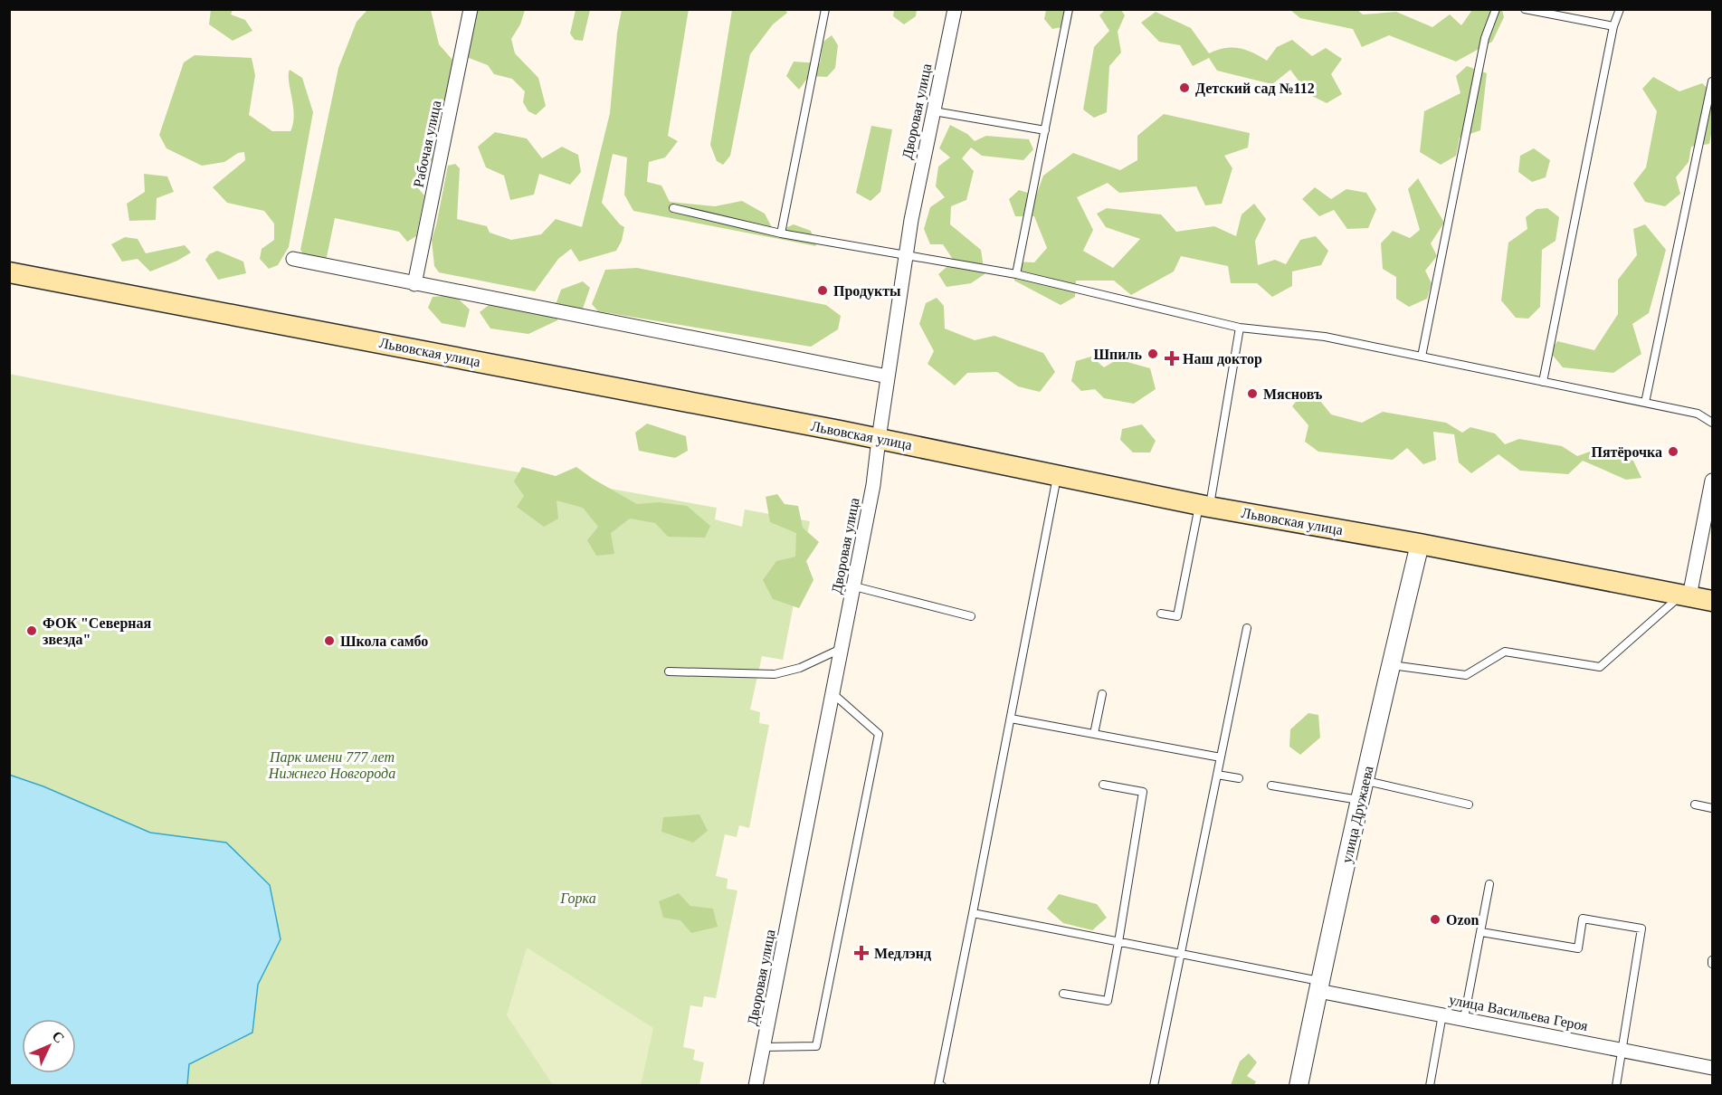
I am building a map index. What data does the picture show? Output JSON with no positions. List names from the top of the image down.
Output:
{
  "streets": {
    "main road": ["Львовская улица"],
    "street": [
      "Дворовая улица",
      "Рабочая улица",
      "улица Дружаева",
      "улица Васильева Героя"
    ]
  },
  "crossings": [
    ["Дворовая улица", "Львовская улица"],
    ["Львовская улица", "улица Дружаева"],
    ["улица Дружаева", "улица Васильева Героя"]
  ],
  "parks": ["Парк имени 777 лет Нижнего Новгорода", "Горка"],
  "places": {
    "other": [
      "Детский сад №112",
      "Продукты",
      "Шпиль",
      "Мясновъ",
      "Пятёрочка",
      "ФОК \"Северная звезда\"",
      "Школа самбо",
      "Ozon"
    ],
    "health": ["Наш доктор", "Медлэнд"]
  },
  "north": "top right"
}
